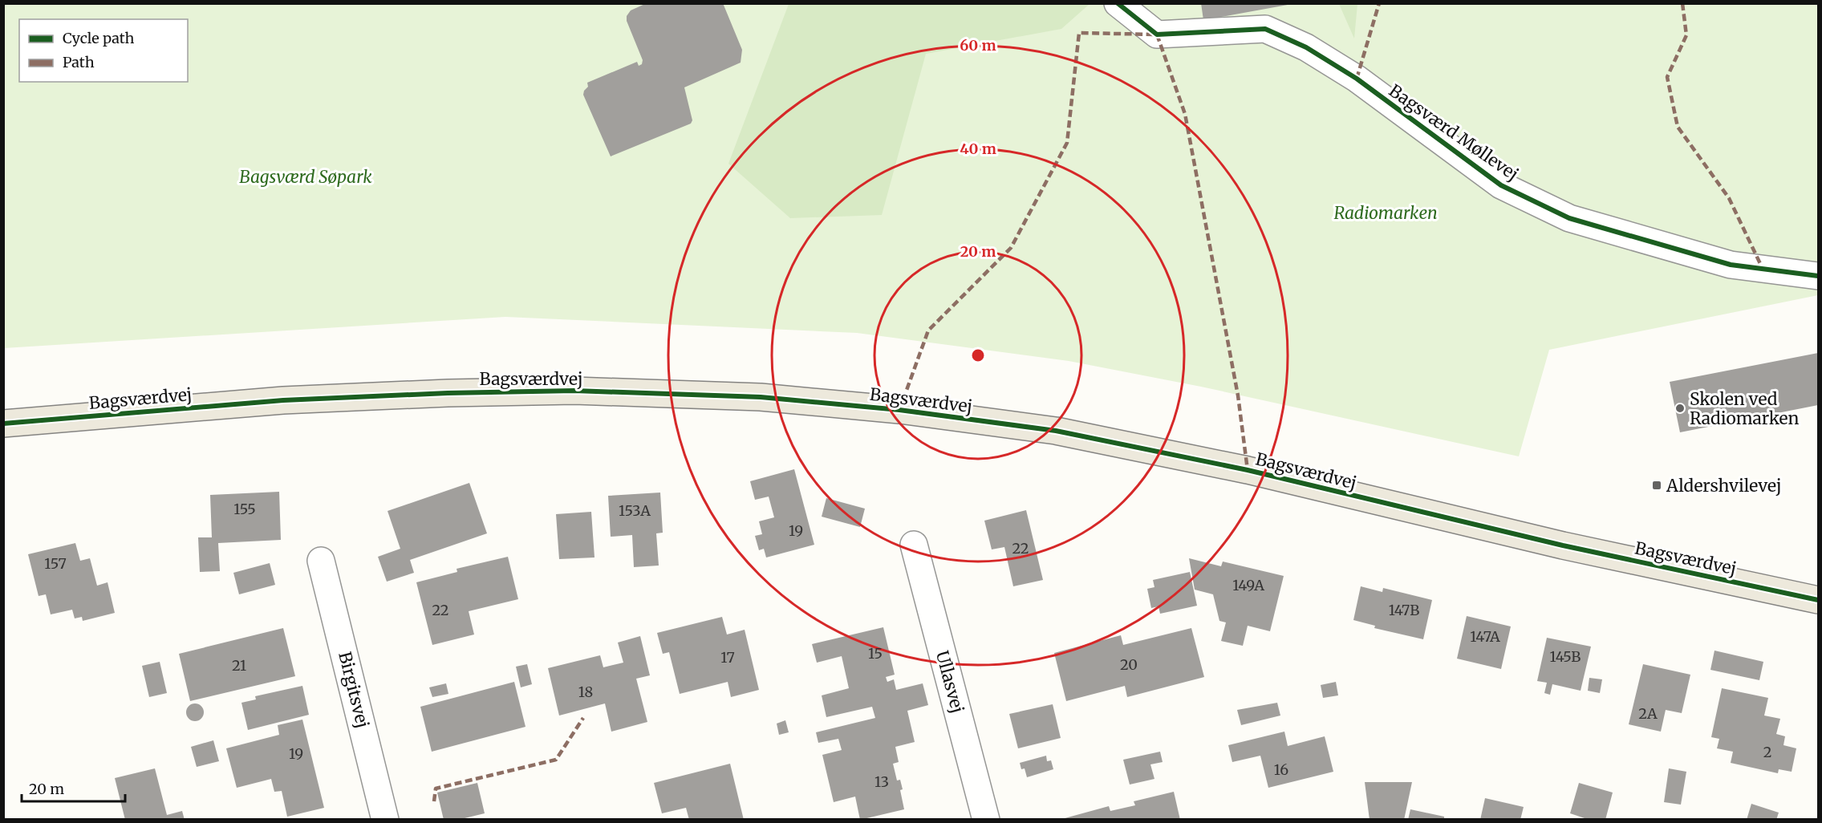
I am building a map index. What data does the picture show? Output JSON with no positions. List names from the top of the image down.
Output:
{
  "streets": {
    "main road": ["Bagsværdvej"],
    "street": ["Bagsværd Møllevej", "Ullasvej", "Birgitsvej"]
  },
  "parks": ["Bagsværd Søpark", "Radiomarken"],
  "places": {
    "other": ["Skolen ved Radiomarken"],
    "transit": ["Aldershvilevej"]
  },
  "house_numbers": [
    "155",
    "153A",
    "19",
    "22",
    "157",
    "149A",
    "22",
    "147B",
    "147A",
    "15",
    "145B",
    "17",
    "20",
    "21",
    "18",
    "2A",
    "2",
    "19",
    "16",
    "13"
  ],
  "legend": ["Cycle path", "Path"],
  "scale_bar": "20 m",
  "rings": ["60 m", "40 m", "20 m"]
}
